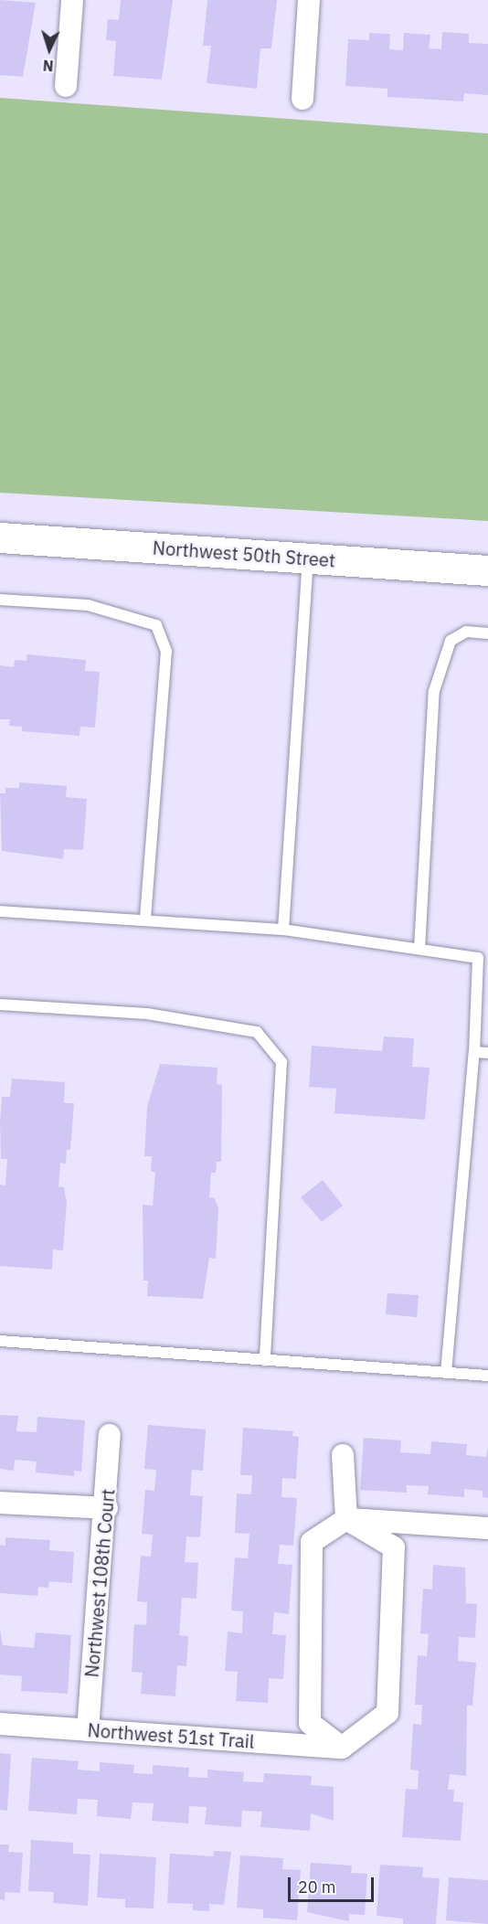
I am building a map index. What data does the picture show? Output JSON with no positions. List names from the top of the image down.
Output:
{
  "streets": {
    "street": ["Northwest 50th Street", "Northwest 108th Court", "Northwest 51st Trail"]
  },
  "crossings": [
    ["Northwest 108th Court", "Northwest 51st Trail"]
  ],
  "scale_bar": "20 m",
  "north": "bottom"
}
